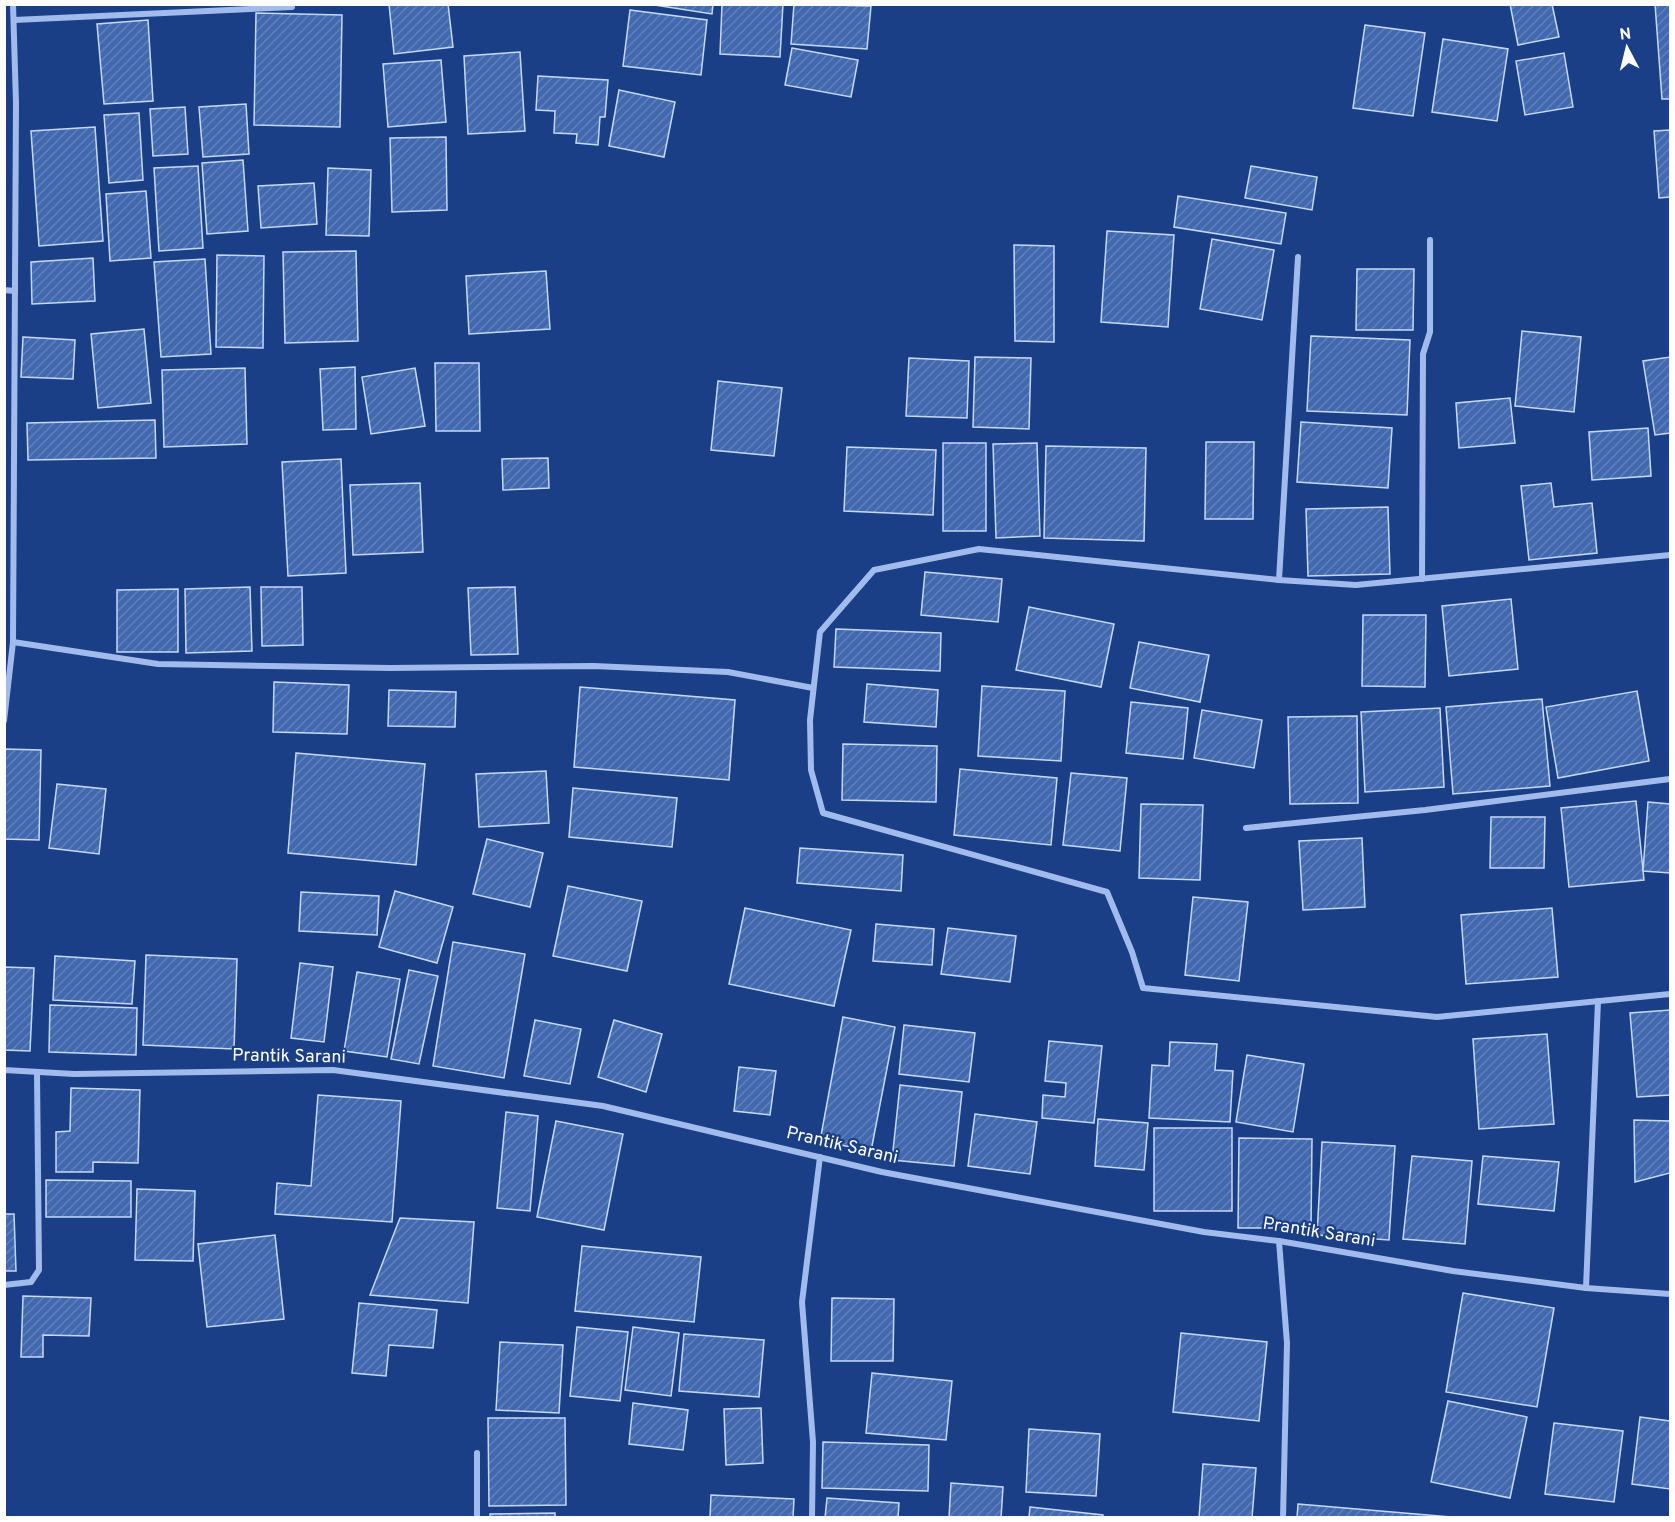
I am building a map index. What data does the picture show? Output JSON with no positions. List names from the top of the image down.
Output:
{
  "streets": {
    "street": ["Prantik Sarani"]
  },
  "north": "top"
}
